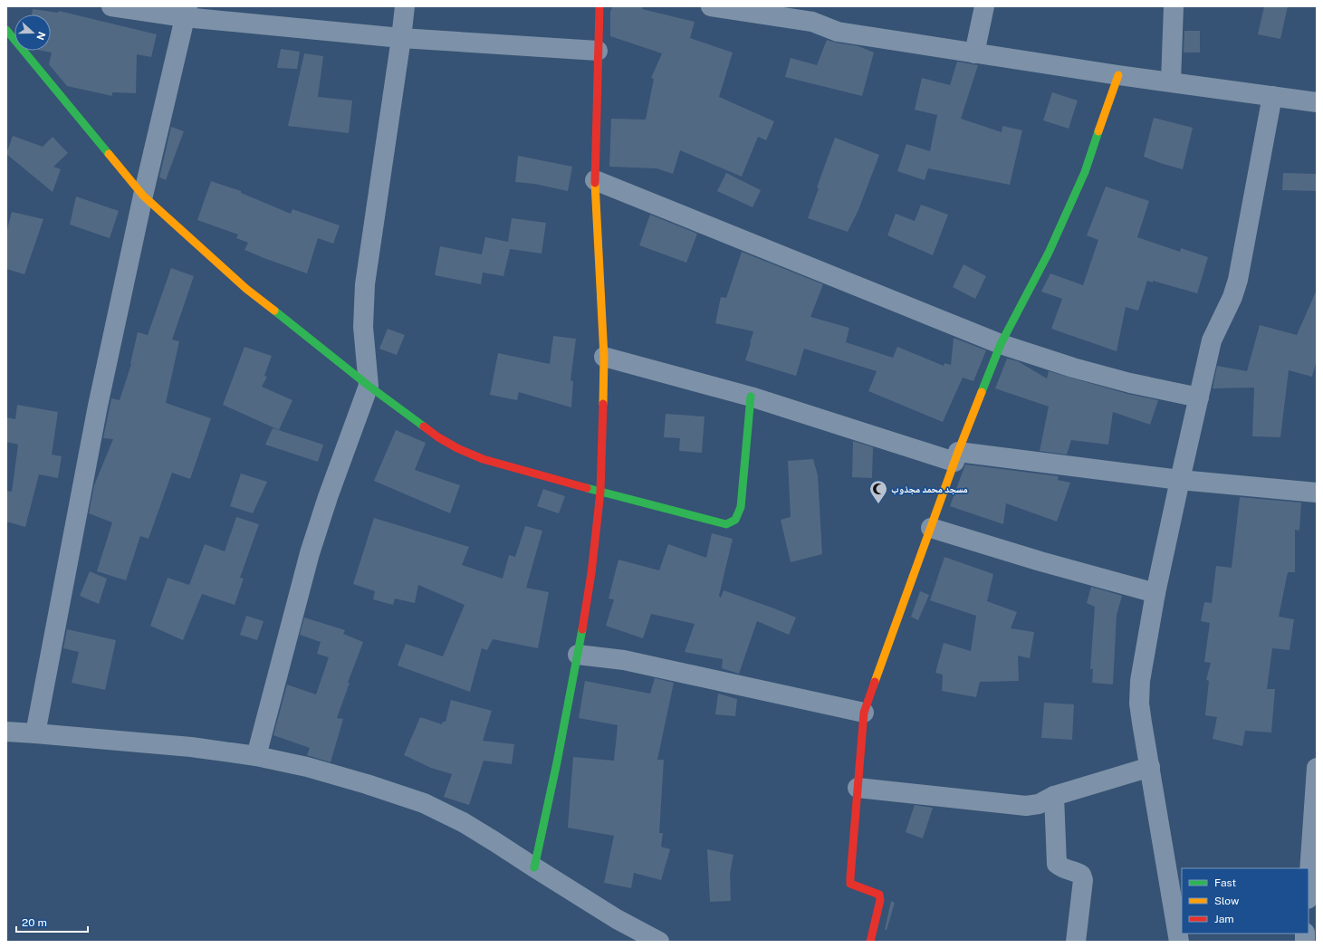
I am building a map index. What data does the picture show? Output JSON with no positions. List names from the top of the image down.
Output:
{
  "places": {
    "mosque": ["مسجد محمد مجذوب"]
  },
  "legend": ["Fast", "Slow", "Jam"],
  "scale_bar": "20 m",
  "north": "right"
}
